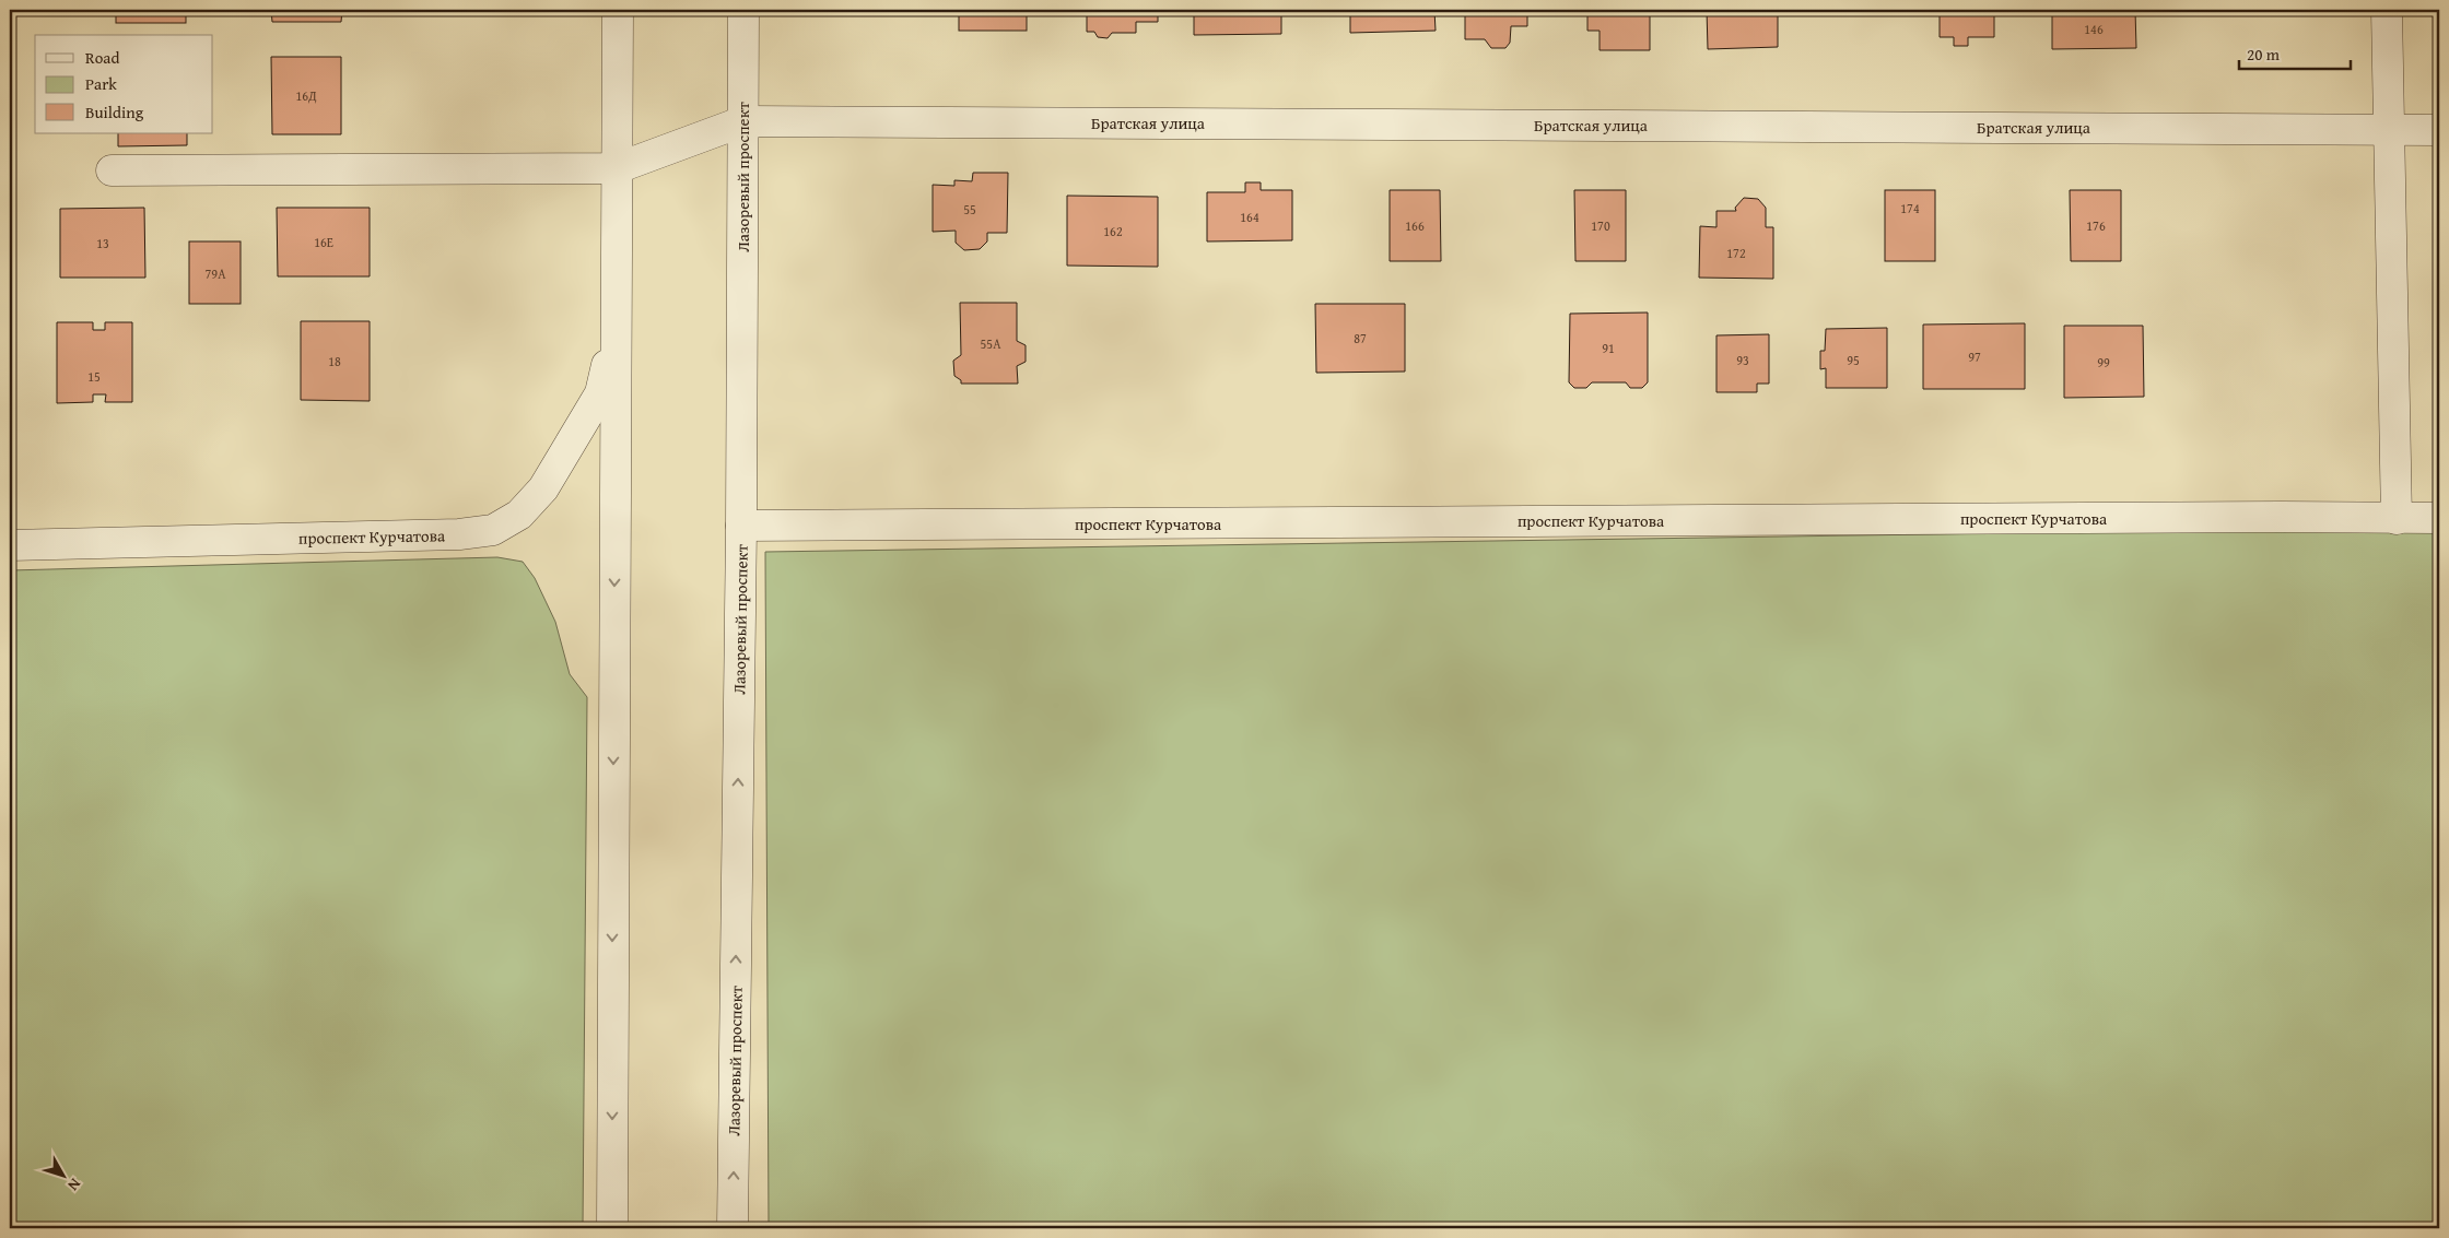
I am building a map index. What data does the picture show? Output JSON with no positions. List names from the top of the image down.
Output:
{
  "streets": {
    "street": ["Братская улица", "Лазоревый проспект", "проспект Курчатова"]
  },
  "crossings": [
    ["Братская улица", "Лазоревый проспект"],
    ["Лазоревый проспект", "проспект Курчатова"]
  ],
  "house_numbers": [
    "146",
    "16Д",
    "174",
    "55",
    "164",
    "166",
    "170",
    "176",
    "162",
    "16Е",
    "13",
    "172",
    "79А",
    "87",
    "55А",
    "91",
    "97",
    "93",
    "95",
    "18",
    "99",
    "15"
  ],
  "legend": ["Road", "Park", "Building"],
  "scale_bar": "20 m",
  "north": "bottom right"
}
